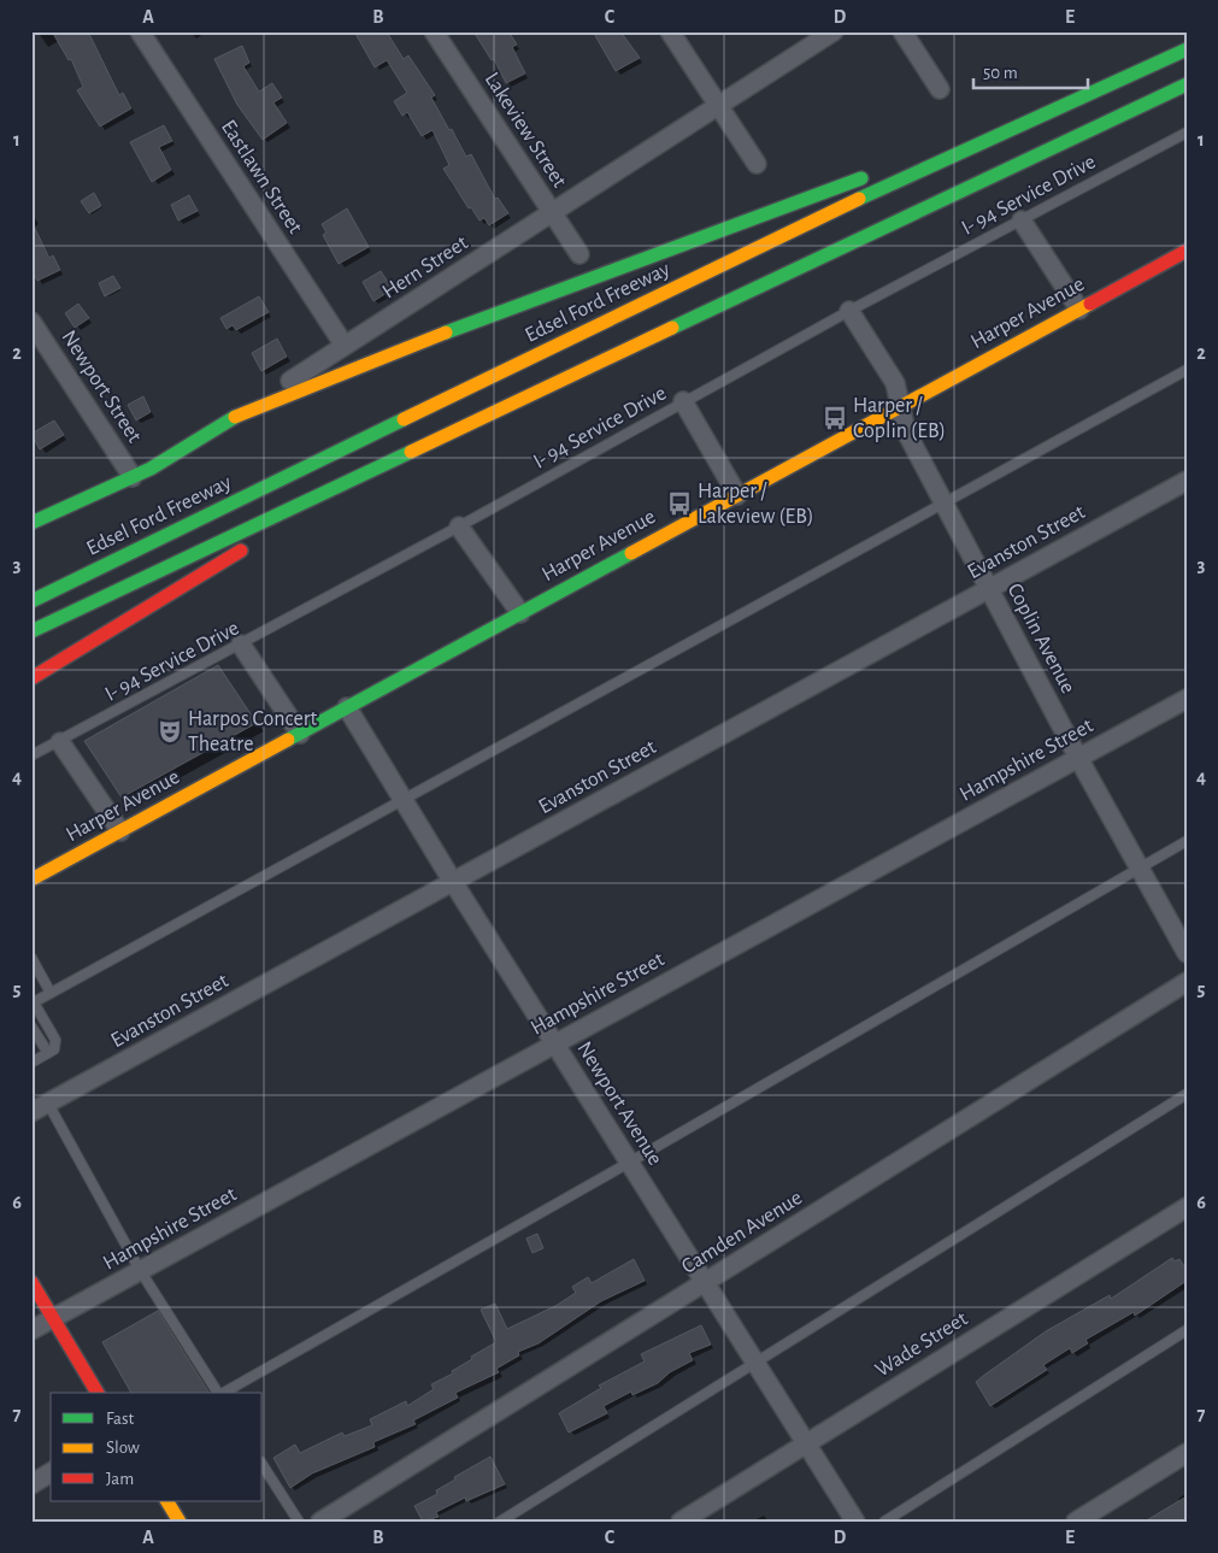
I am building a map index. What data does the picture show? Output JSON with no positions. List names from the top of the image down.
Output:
{
  "streets": {
    "main road": ["Hern Street", "Edsel Ford Freeway", "Harper Avenue"],
    "street": [
      "Lakeview Street",
      "Eastlawn Street",
      "Newport Street",
      "Evanston Street",
      "Coplin Avenue",
      "Hampshire Street",
      "Newport Avenue",
      "Camden Avenue",
      "Wade Street"
    ],
    "lane": ["I- 94 Service Drive"]
  },
  "crossings": [
    ["Lakeview Street", "Hern Street"],
    ["Eastlawn Street", "Hern Street"],
    ["I- 94 Service Drive", "Coplin Avenue"],
    ["Hern Street", "Newport Street"],
    ["Harper Avenue", "Coplin Avenue"],
    ["Harper Avenue", "Newport Avenue"],
    ["Evanston Street", "Coplin Avenue"],
    ["Evanston Street", "Newport Avenue"],
    ["Coplin Avenue", "Hampshire Street"],
    ["Hampshire Street", "Newport Avenue"],
    ["Newport Avenue", "Camden Avenue"],
    ["Newport Avenue", "Wade Street"]
  ],
  "places": {
    "bus stop": ["Harper / Coplin (EB)", "Harper / Lakeview (EB)"],
    "theatre": ["Harpos Concert Theatre"]
  },
  "legend": ["Fast", "Slow", "Jam"],
  "scale_bar": "50 m",
  "grid": {
    "columns": [
      "A",
      "B",
      "C",
      "D",
      "E"
    ],
    "rows": [
      "1",
      "2",
      "3",
      "4",
      "5",
      "6",
      "7"
    ]
  }
}
